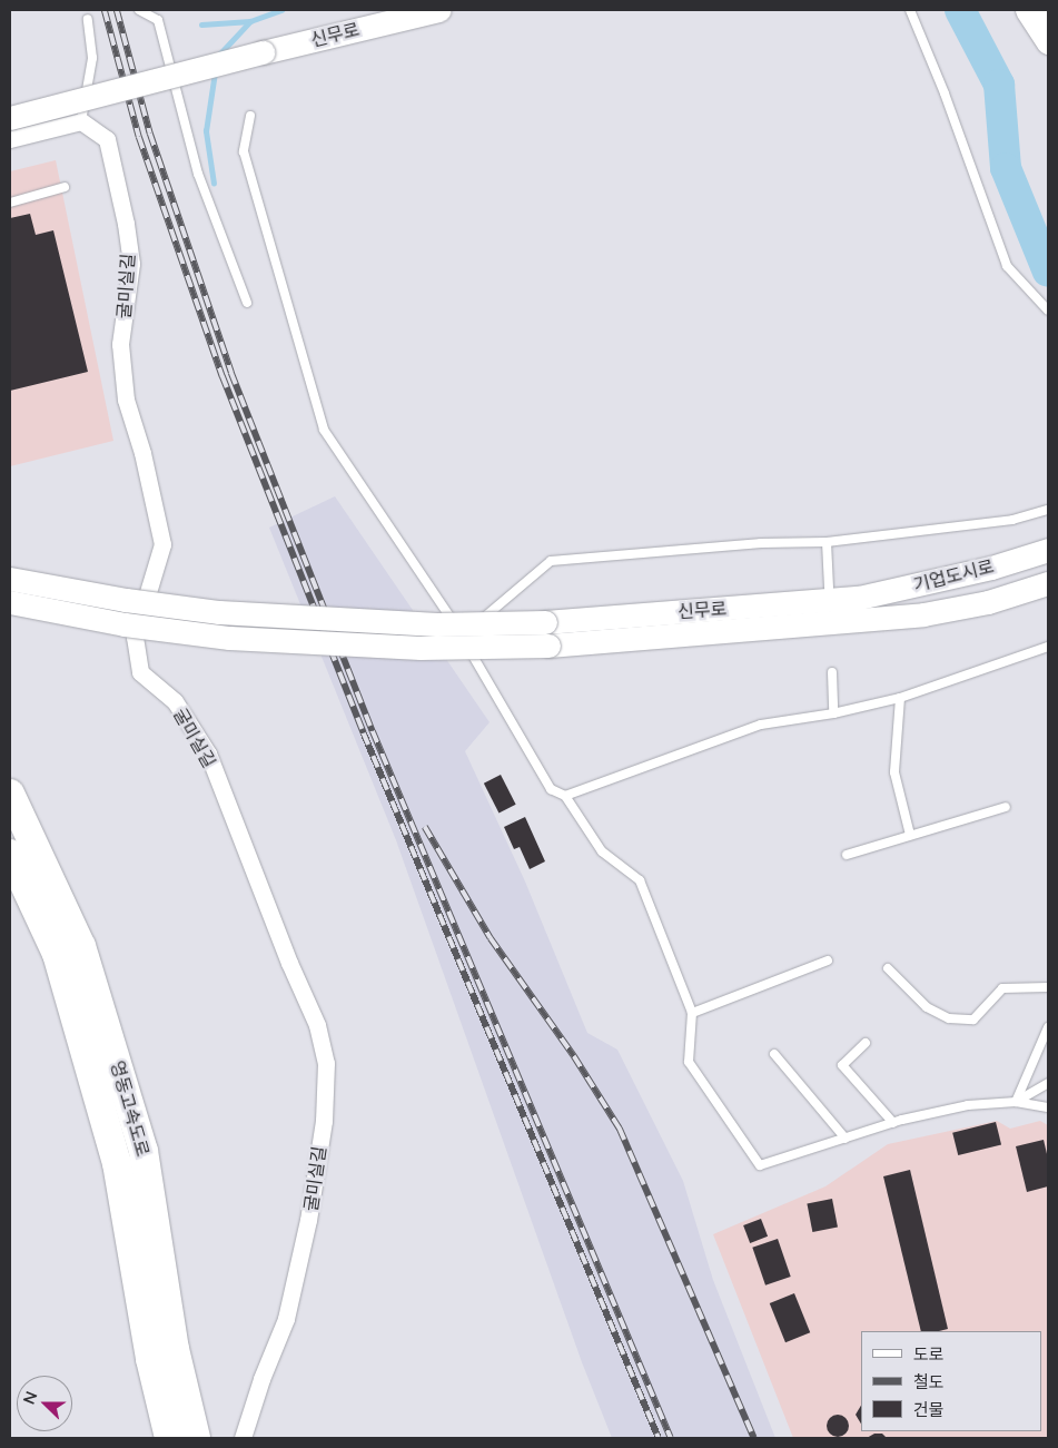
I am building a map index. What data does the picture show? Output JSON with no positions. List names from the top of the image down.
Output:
{
  "streets": {
    "highway": ["영동고속도로"],
    "main road": ["신무로", "기업도시로"],
    "street": ["굴미실길"]
  },
  "crossings": [
    ["신무로", "기업도시로"]
  ],
  "legend": ["도로", "철도", "건물"],
  "north": "left"
}
